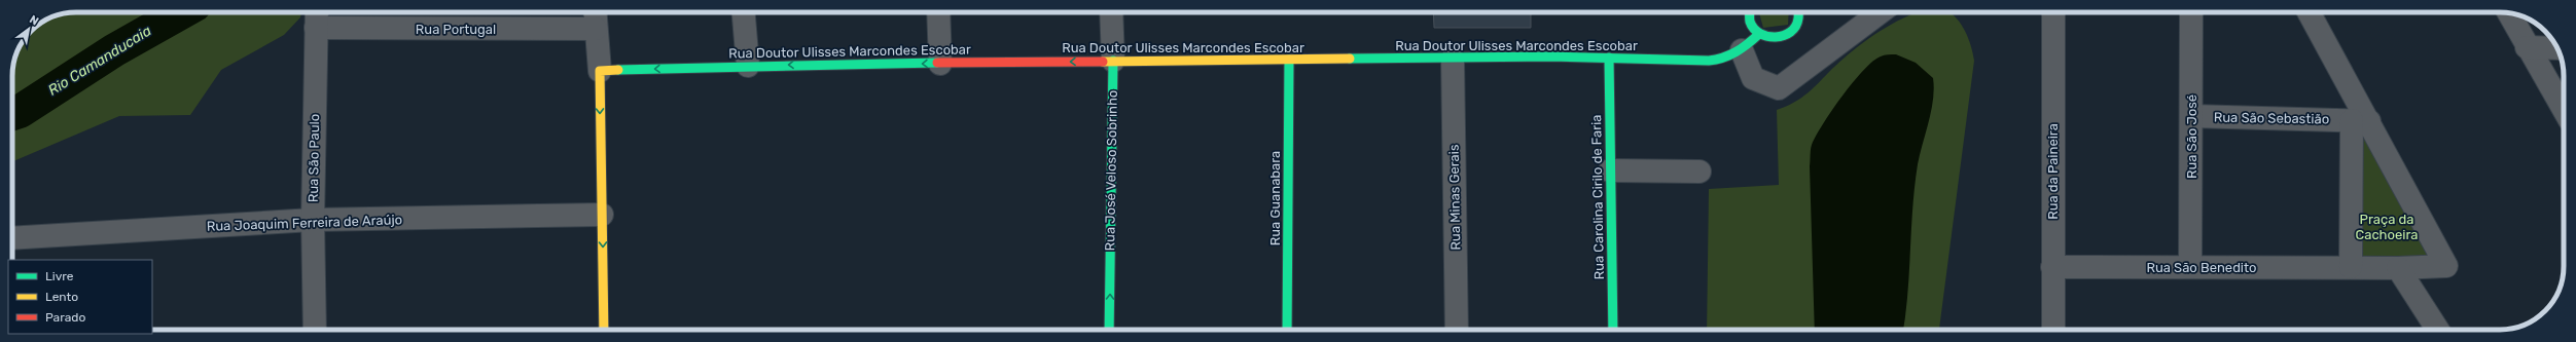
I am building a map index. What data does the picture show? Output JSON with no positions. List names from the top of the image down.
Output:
{
  "streets": {
    "street": [
      "Rua Portugal",
      "Rua Doutor Ulisses Marcondes Escobar",
      "Rua São Sebastião",
      "Rua São José",
      "Rua São Paulo",
      "Rua José Veloso Sobrinho",
      "Rua da Paineira",
      "Rua Minas Gerais",
      "Rua Carolina Cirilo de Faria",
      "Rua Guanabara",
      "Rua Joaquim Ferreira de Araújo",
      "Rua São Benedito"
    ]
  },
  "crossings": [
    ["Rua Portugal", "Rua São Paulo"],
    ["Rua Doutor Ulisses Marcondes Escobar", "Rua José Veloso Sobrinho"],
    ["Rua Doutor Ulisses Marcondes Escobar", "Rua Minas Gerais"],
    ["Rua Doutor Ulisses Marcondes Escobar", "Rua Carolina Cirilo de Faria"],
    ["Rua Doutor Ulisses Marcondes Escobar", "Rua Guanabara"],
    ["Rua São Sebastião", "Rua São José"],
    ["Rua São José", "Rua São Benedito"],
    ["Rua São Paulo", "Rua Joaquim Ferreira de Araújo"],
    ["Rua da Paineira", "Rua São Benedito"]
  ],
  "one_way": ["Rua Doutor Ulisses Marcondes Escobar", "Rua José Veloso Sobrinho"],
  "water": ["Rio Camanducaia"],
  "parks": ["Praça da Cachoeira"],
  "legend": ["Livre", "Lento", "Parado"],
  "north": "top right"
}
